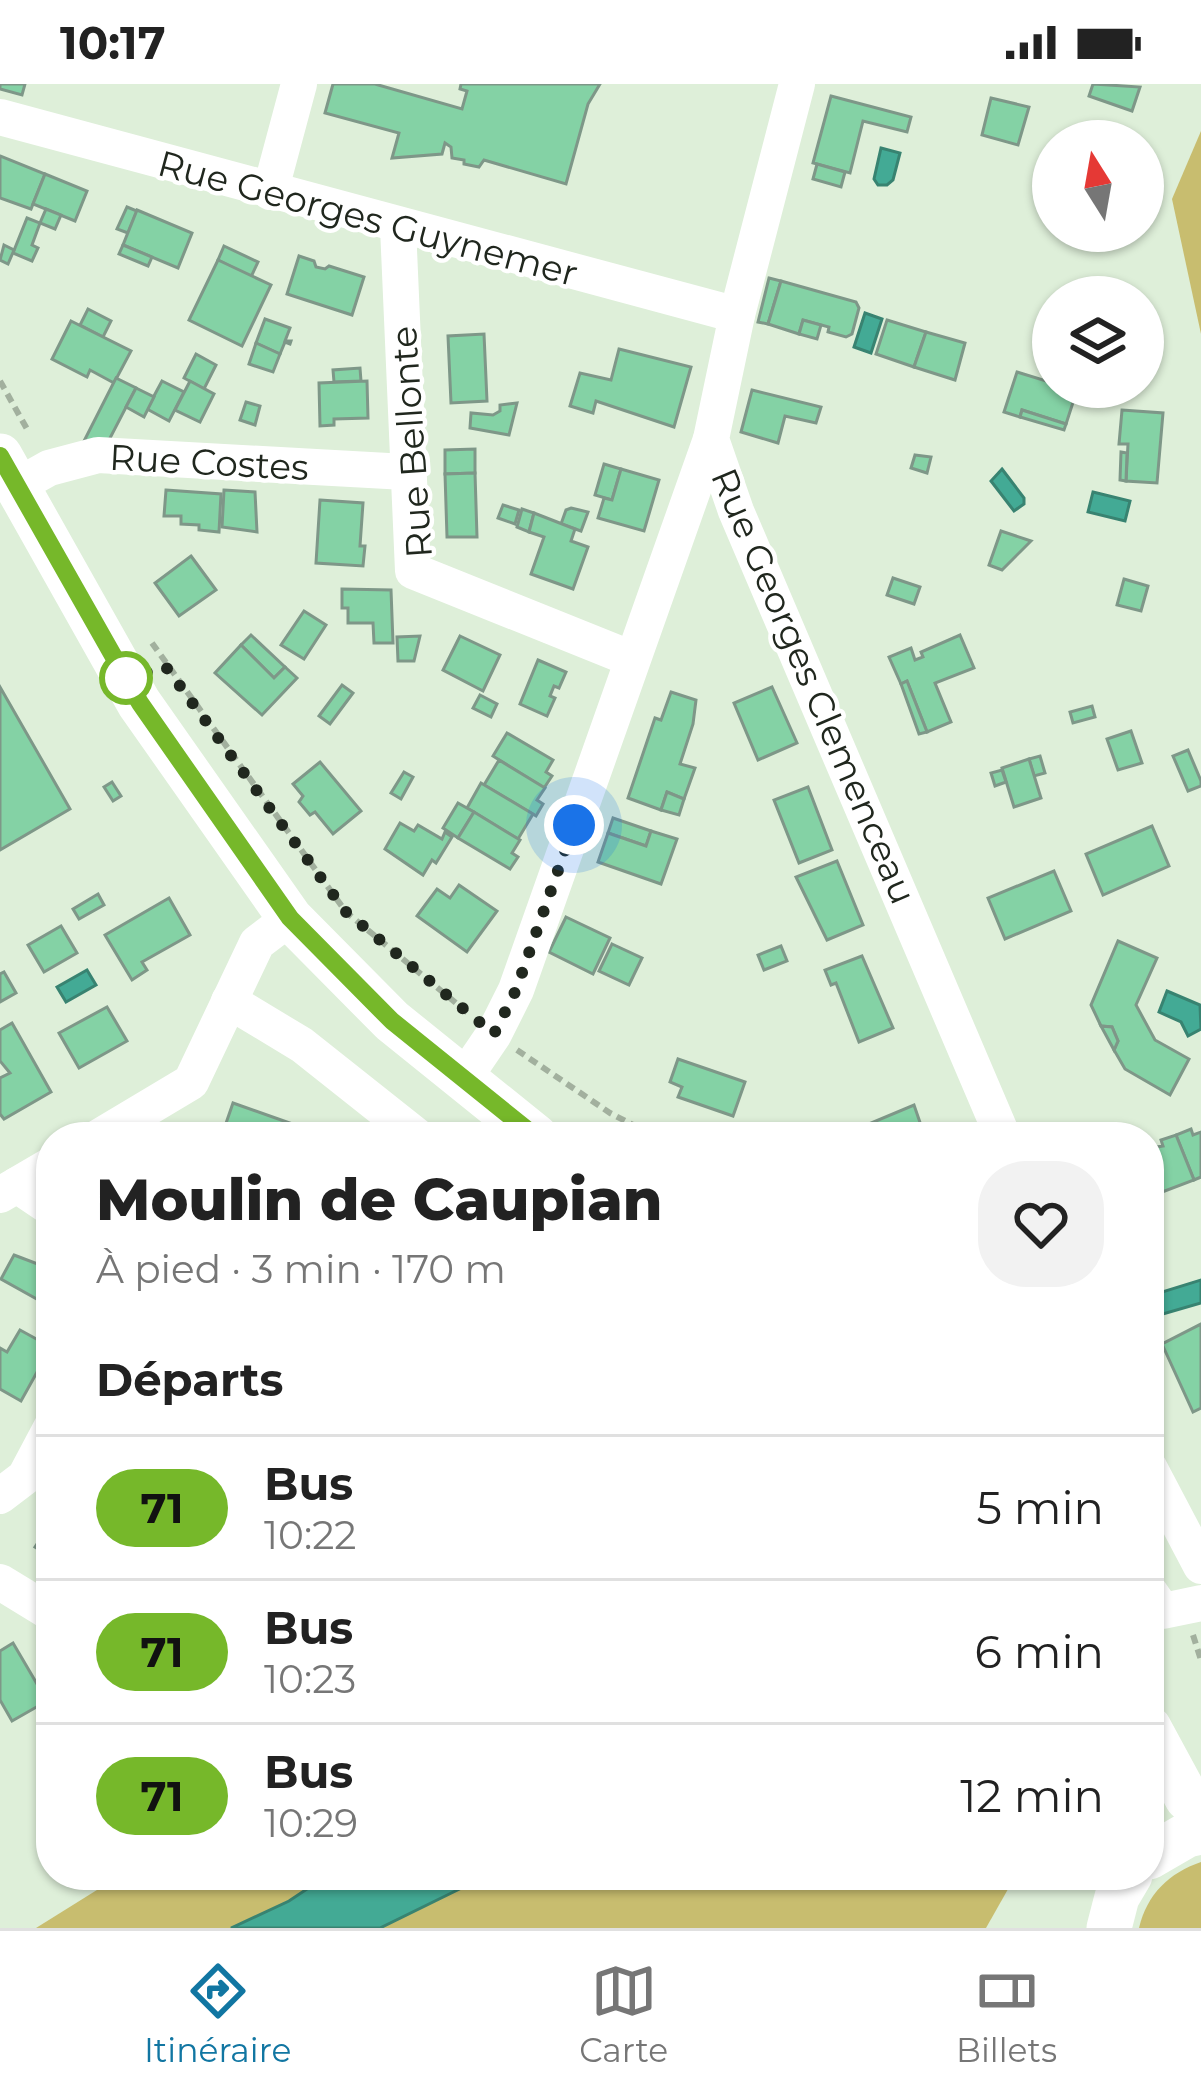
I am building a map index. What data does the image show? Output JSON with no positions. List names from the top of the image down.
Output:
{
  "streets": {
    "street": [
      "Rue Georges Guynemer",
      "Rue Bellonte",
      "Rue Costes",
      "Rue Georges Clemenceau"
    ]
  },
  "crossings": [
    ["Rue Georges Guynemer", "Rue Bellonte"],
    ["Rue Georges Guynemer", "Rue Georges Clemenceau"],
    ["Rue Bellonte", "Rue Costes"]
  ],
  "lines": ["bus line 71"],
  "north": "top",
  "page": {
    "status": "10:17",
    "heading": [
      ["Moulin de Caupian", "À pied · 3 min · 170 m"],
      "Départs"
    ],
    "list": [
      {
        "mark": "71",
        "name": "Bus",
        "note": "10:22",
        "value": "5 min"
      },
      {
        "mark": "71",
        "name": "Bus",
        "note": "10:23",
        "value": "6 min"
      },
      {
        "mark": "71",
        "name": "Bus",
        "note": "10:29",
        "value": "12 min"
      }
    ],
    "tabs": ["Itinéraire", "Carte", "Billets"]
  }
}
